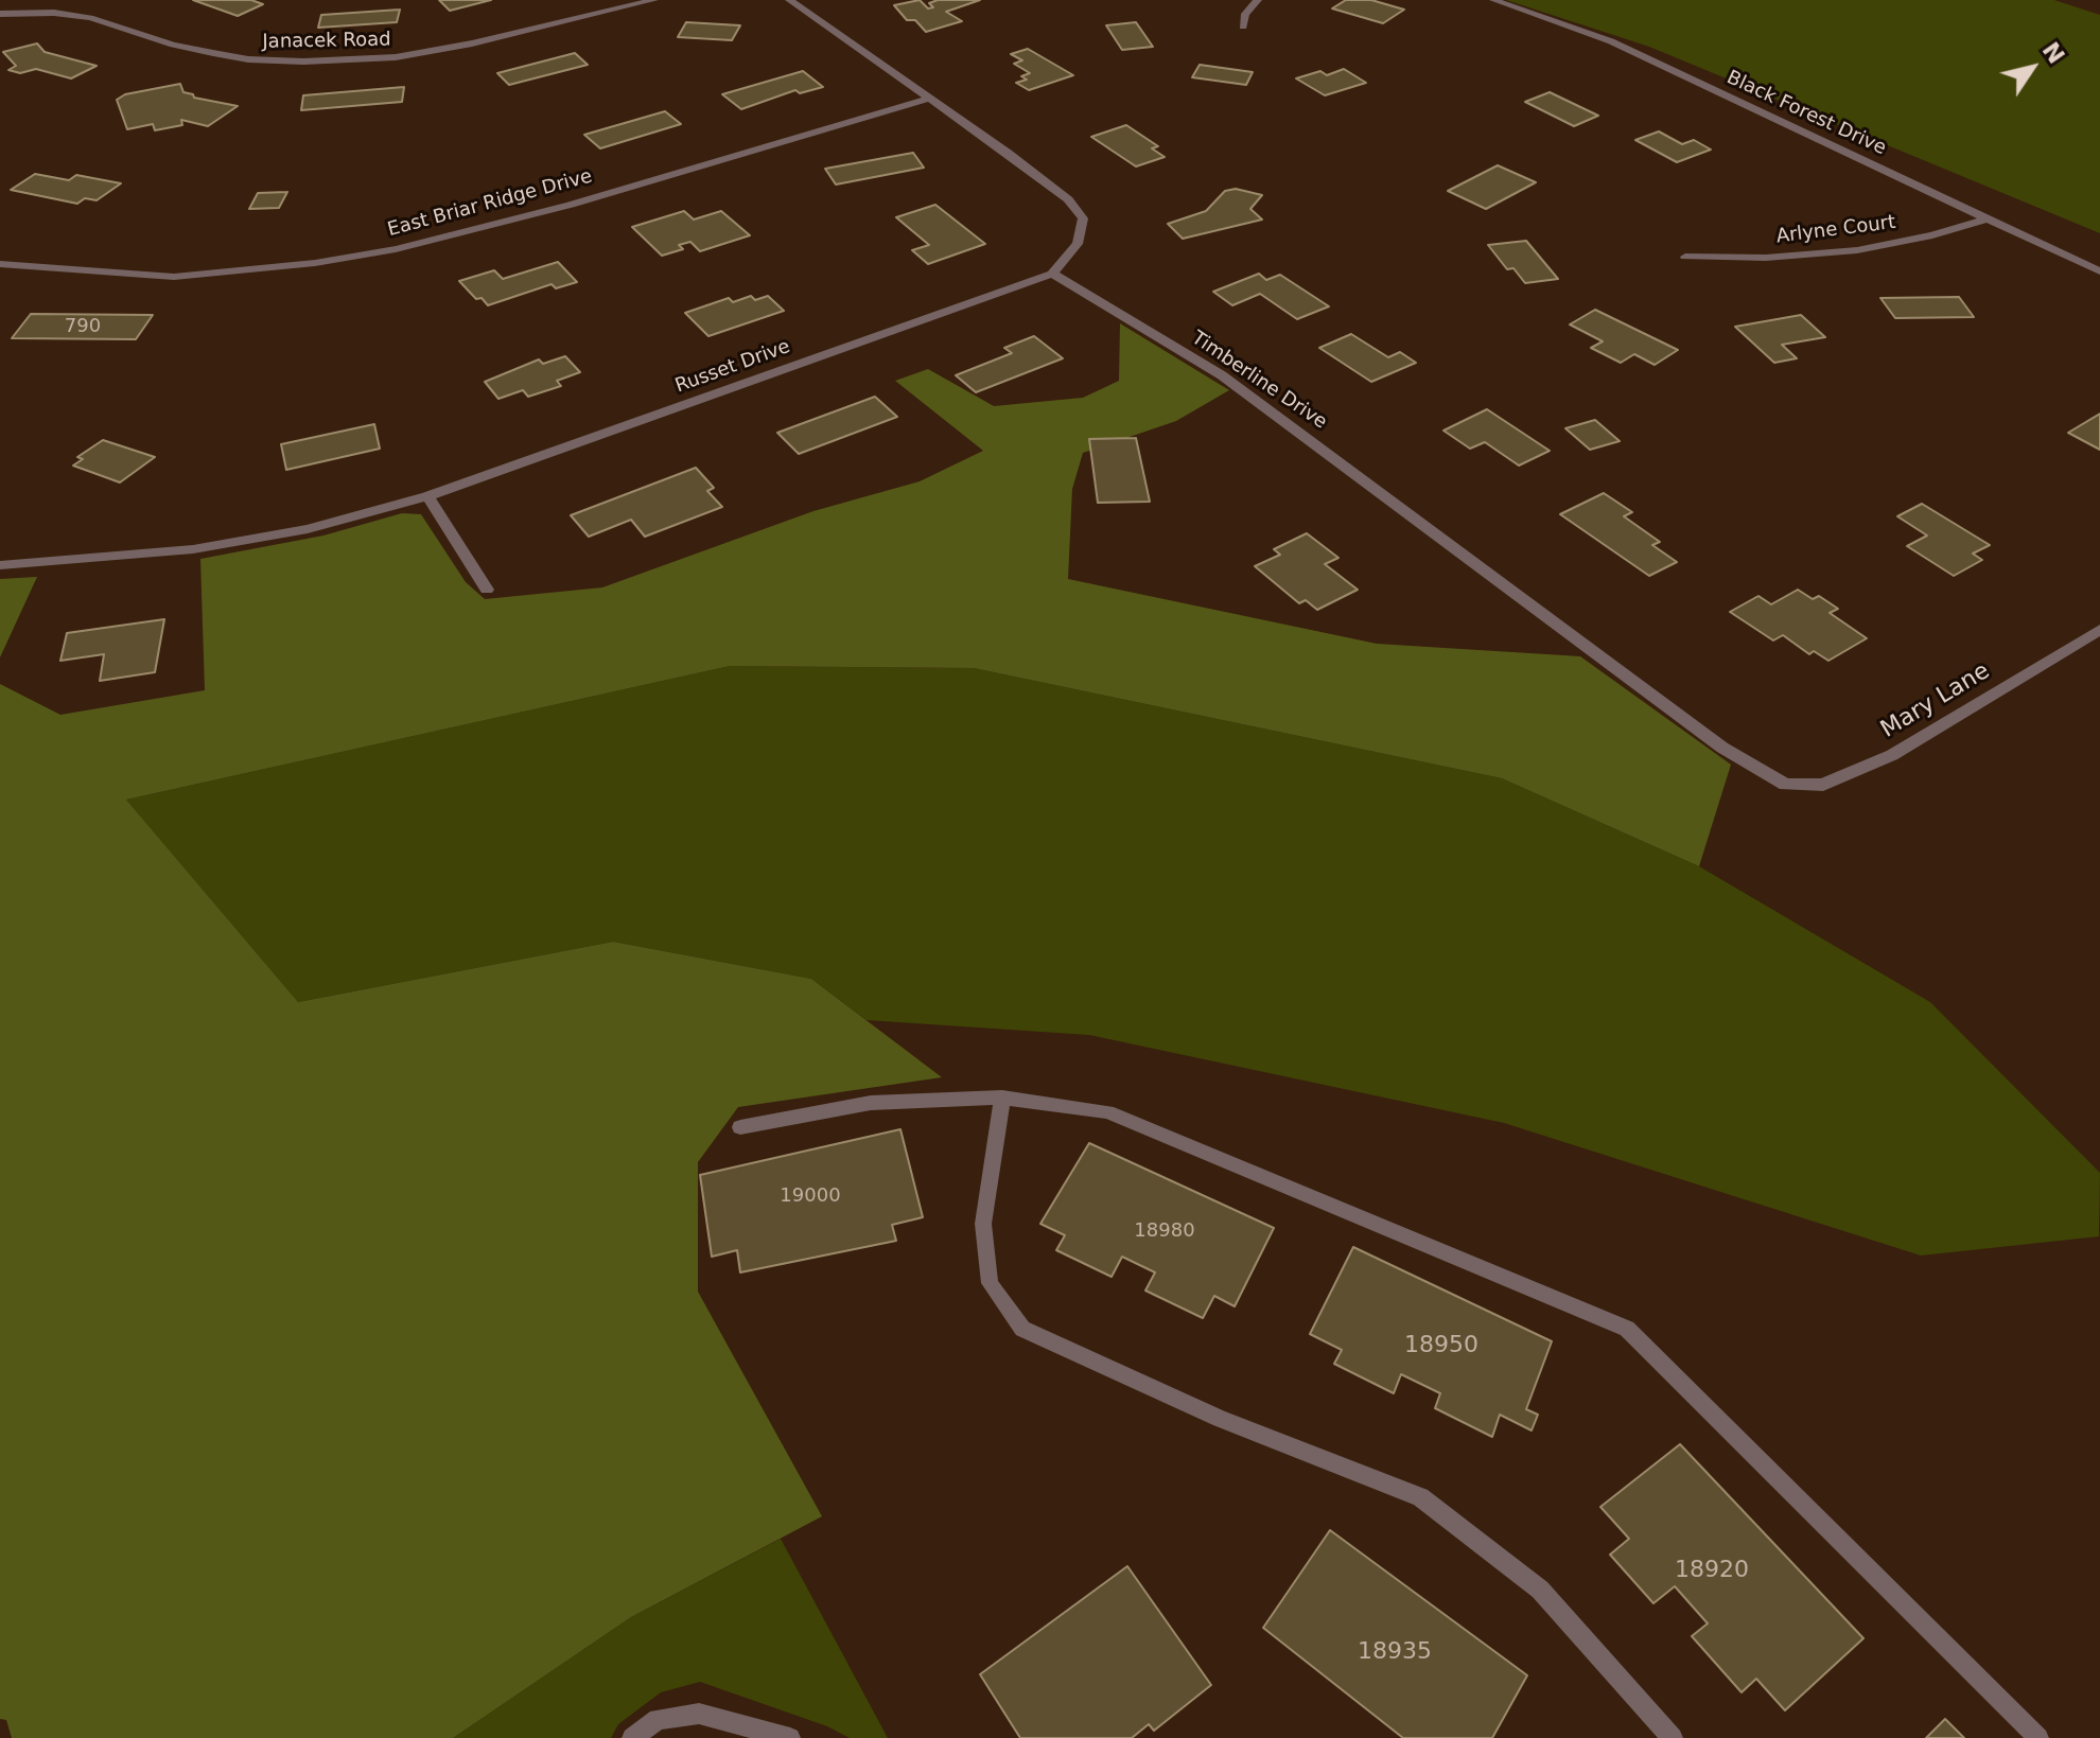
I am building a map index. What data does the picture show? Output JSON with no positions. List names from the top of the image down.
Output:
{
  "streets": {
    "street": [
      "Janacek Road",
      "Black Forest Drive",
      "East Briar Ridge Drive",
      "Arlyne Court",
      "Russet Drive",
      "Timberline Drive",
      "Mary Lane"
    ]
  },
  "crossings": [
    ["Black Forest Drive", "Arlyne Court"],
    ["Russet Drive", "Timberline Drive"],
    ["Timberline Drive", "Mary Lane"]
  ],
  "house_numbers": [
    "790",
    "19000",
    "18980",
    "18950",
    "18920",
    "18935"
  ],
  "north": "top right"
}
